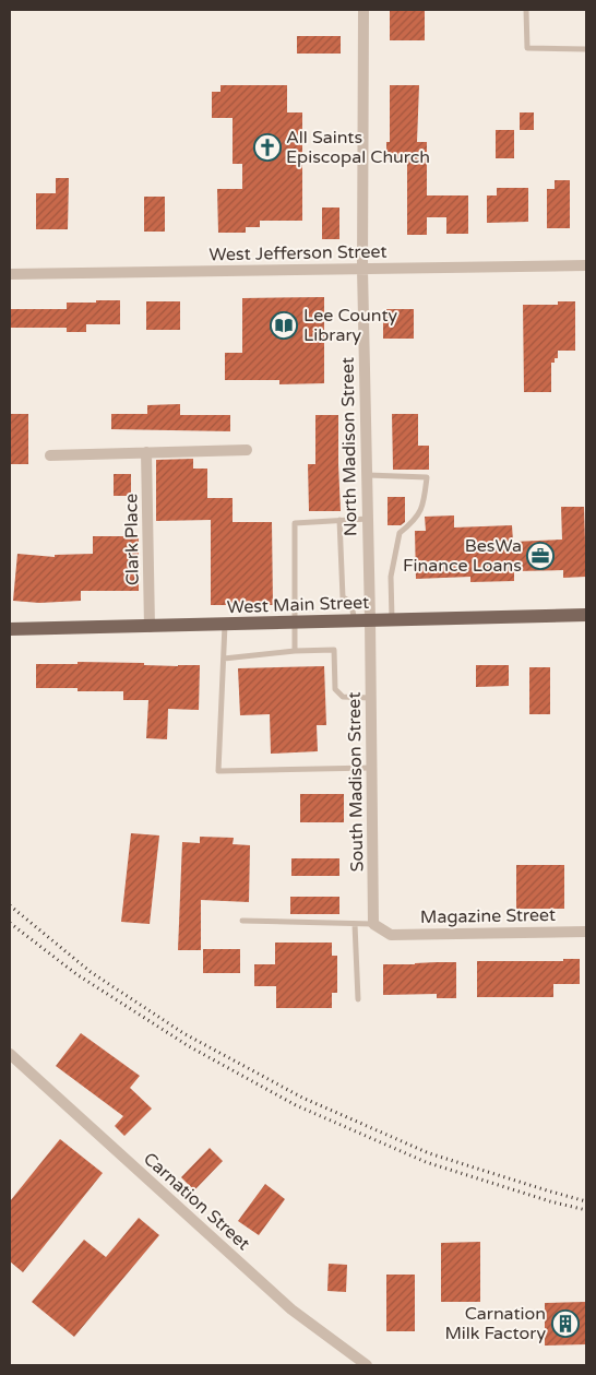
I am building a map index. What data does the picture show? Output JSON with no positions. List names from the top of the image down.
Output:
{
  "streets": {
    "main road": ["West Main Street"],
    "street": [
      "West Jefferson Street",
      "North Madison Street",
      "Clark Place",
      "South Madison Street",
      "Magazine Street",
      "Carnation Street"
    ]
  },
  "crossings": [
    ["West Jefferson Street", "North Madison Street"],
    ["North Madison Street", "West Main Street"],
    ["North Madison Street", "South Madison Street"],
    ["Clark Place", "West Main Street"],
    ["West Main Street", "South Madison Street"],
    ["South Madison Street", "Magazine Street"]
  ],
  "places": {
    "church": ["All Saints Episcopal Church"],
    "library": ["Lee County Library"],
    "office": ["BesWa Finance Loans"],
    "building": ["Carnation Milk Factory"]
  }
}
